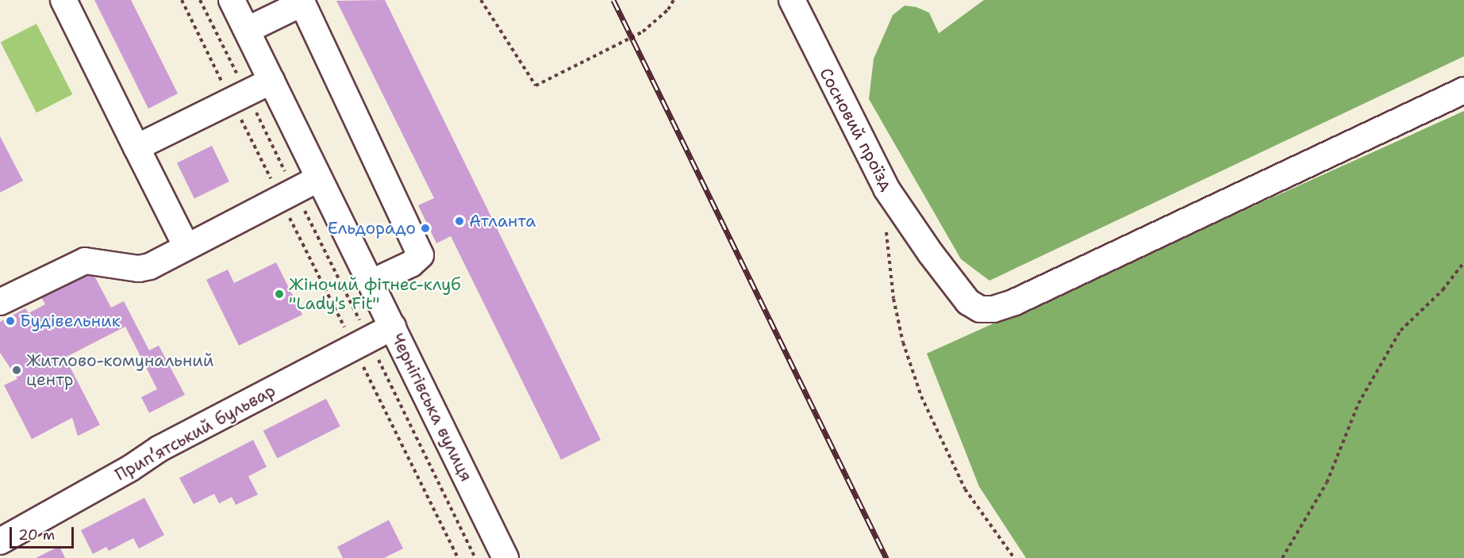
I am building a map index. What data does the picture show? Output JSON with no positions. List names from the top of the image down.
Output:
{
  "streets": {
    "street": ["Сосновий проїзд", "Чернігівська вулиця", "Припʼятський бульвар"]
  },
  "crossings": [
    ["Чернігівська вулиця", "Припʼятський бульвар"]
  ],
  "places": [
    "Атланта",
    "Ельдорадо",
    "Жіночий фітнес-клуб \"Lady's Fit\"",
    "Будівельник",
    "Житлово-комунальний центр"
  ],
  "scale_bar": "20 m"
}
